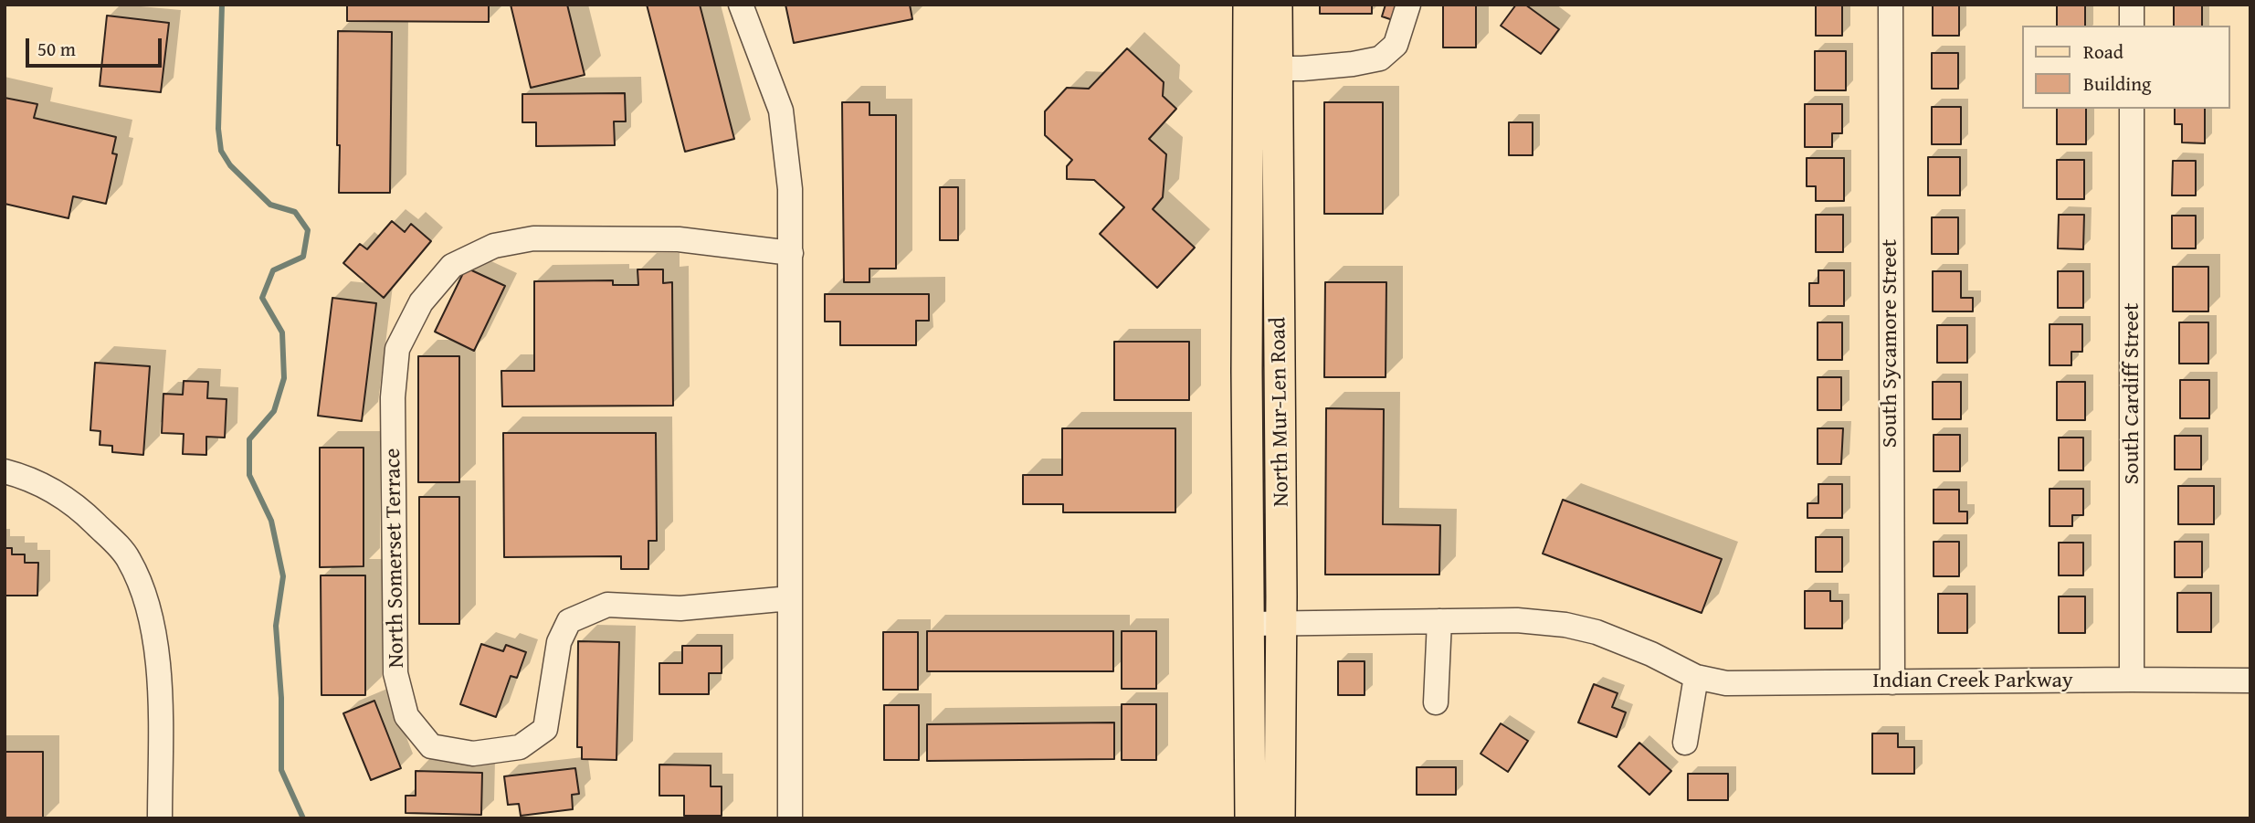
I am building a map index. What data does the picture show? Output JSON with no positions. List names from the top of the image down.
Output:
{
  "streets": {
    "main road": ["North Mur-Len Road"],
    "street": [
      "South Sycamore Street",
      "South Cardiff Street",
      "North Somerset Terrace",
      "Indian Creek Parkway"
    ]
  },
  "crossings": [
    ["South Sycamore Street", "Indian Creek Parkway"],
    ["South Cardiff Street", "Indian Creek Parkway"],
    ["North Mur-Len Road", "Indian Creek Parkway"]
  ],
  "legend": ["Road", "Building"],
  "scale_bar": "50 m"
}
